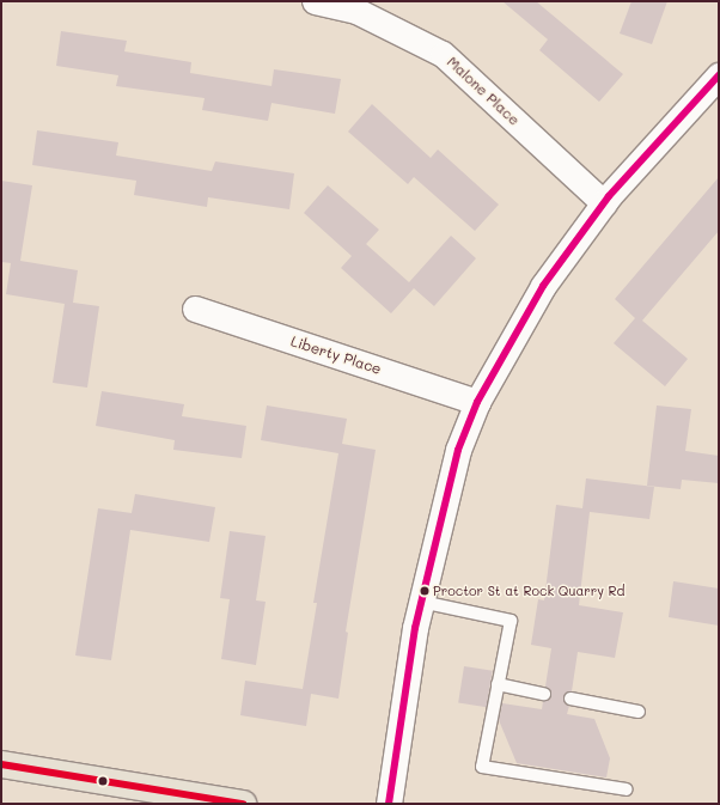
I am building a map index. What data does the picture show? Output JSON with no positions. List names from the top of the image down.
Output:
{
  "streets": {
    "street": ["Malone Place", "Liberty Place"]
  },
  "places": ["Proctor St at Rock Quarry Rd"]
}
